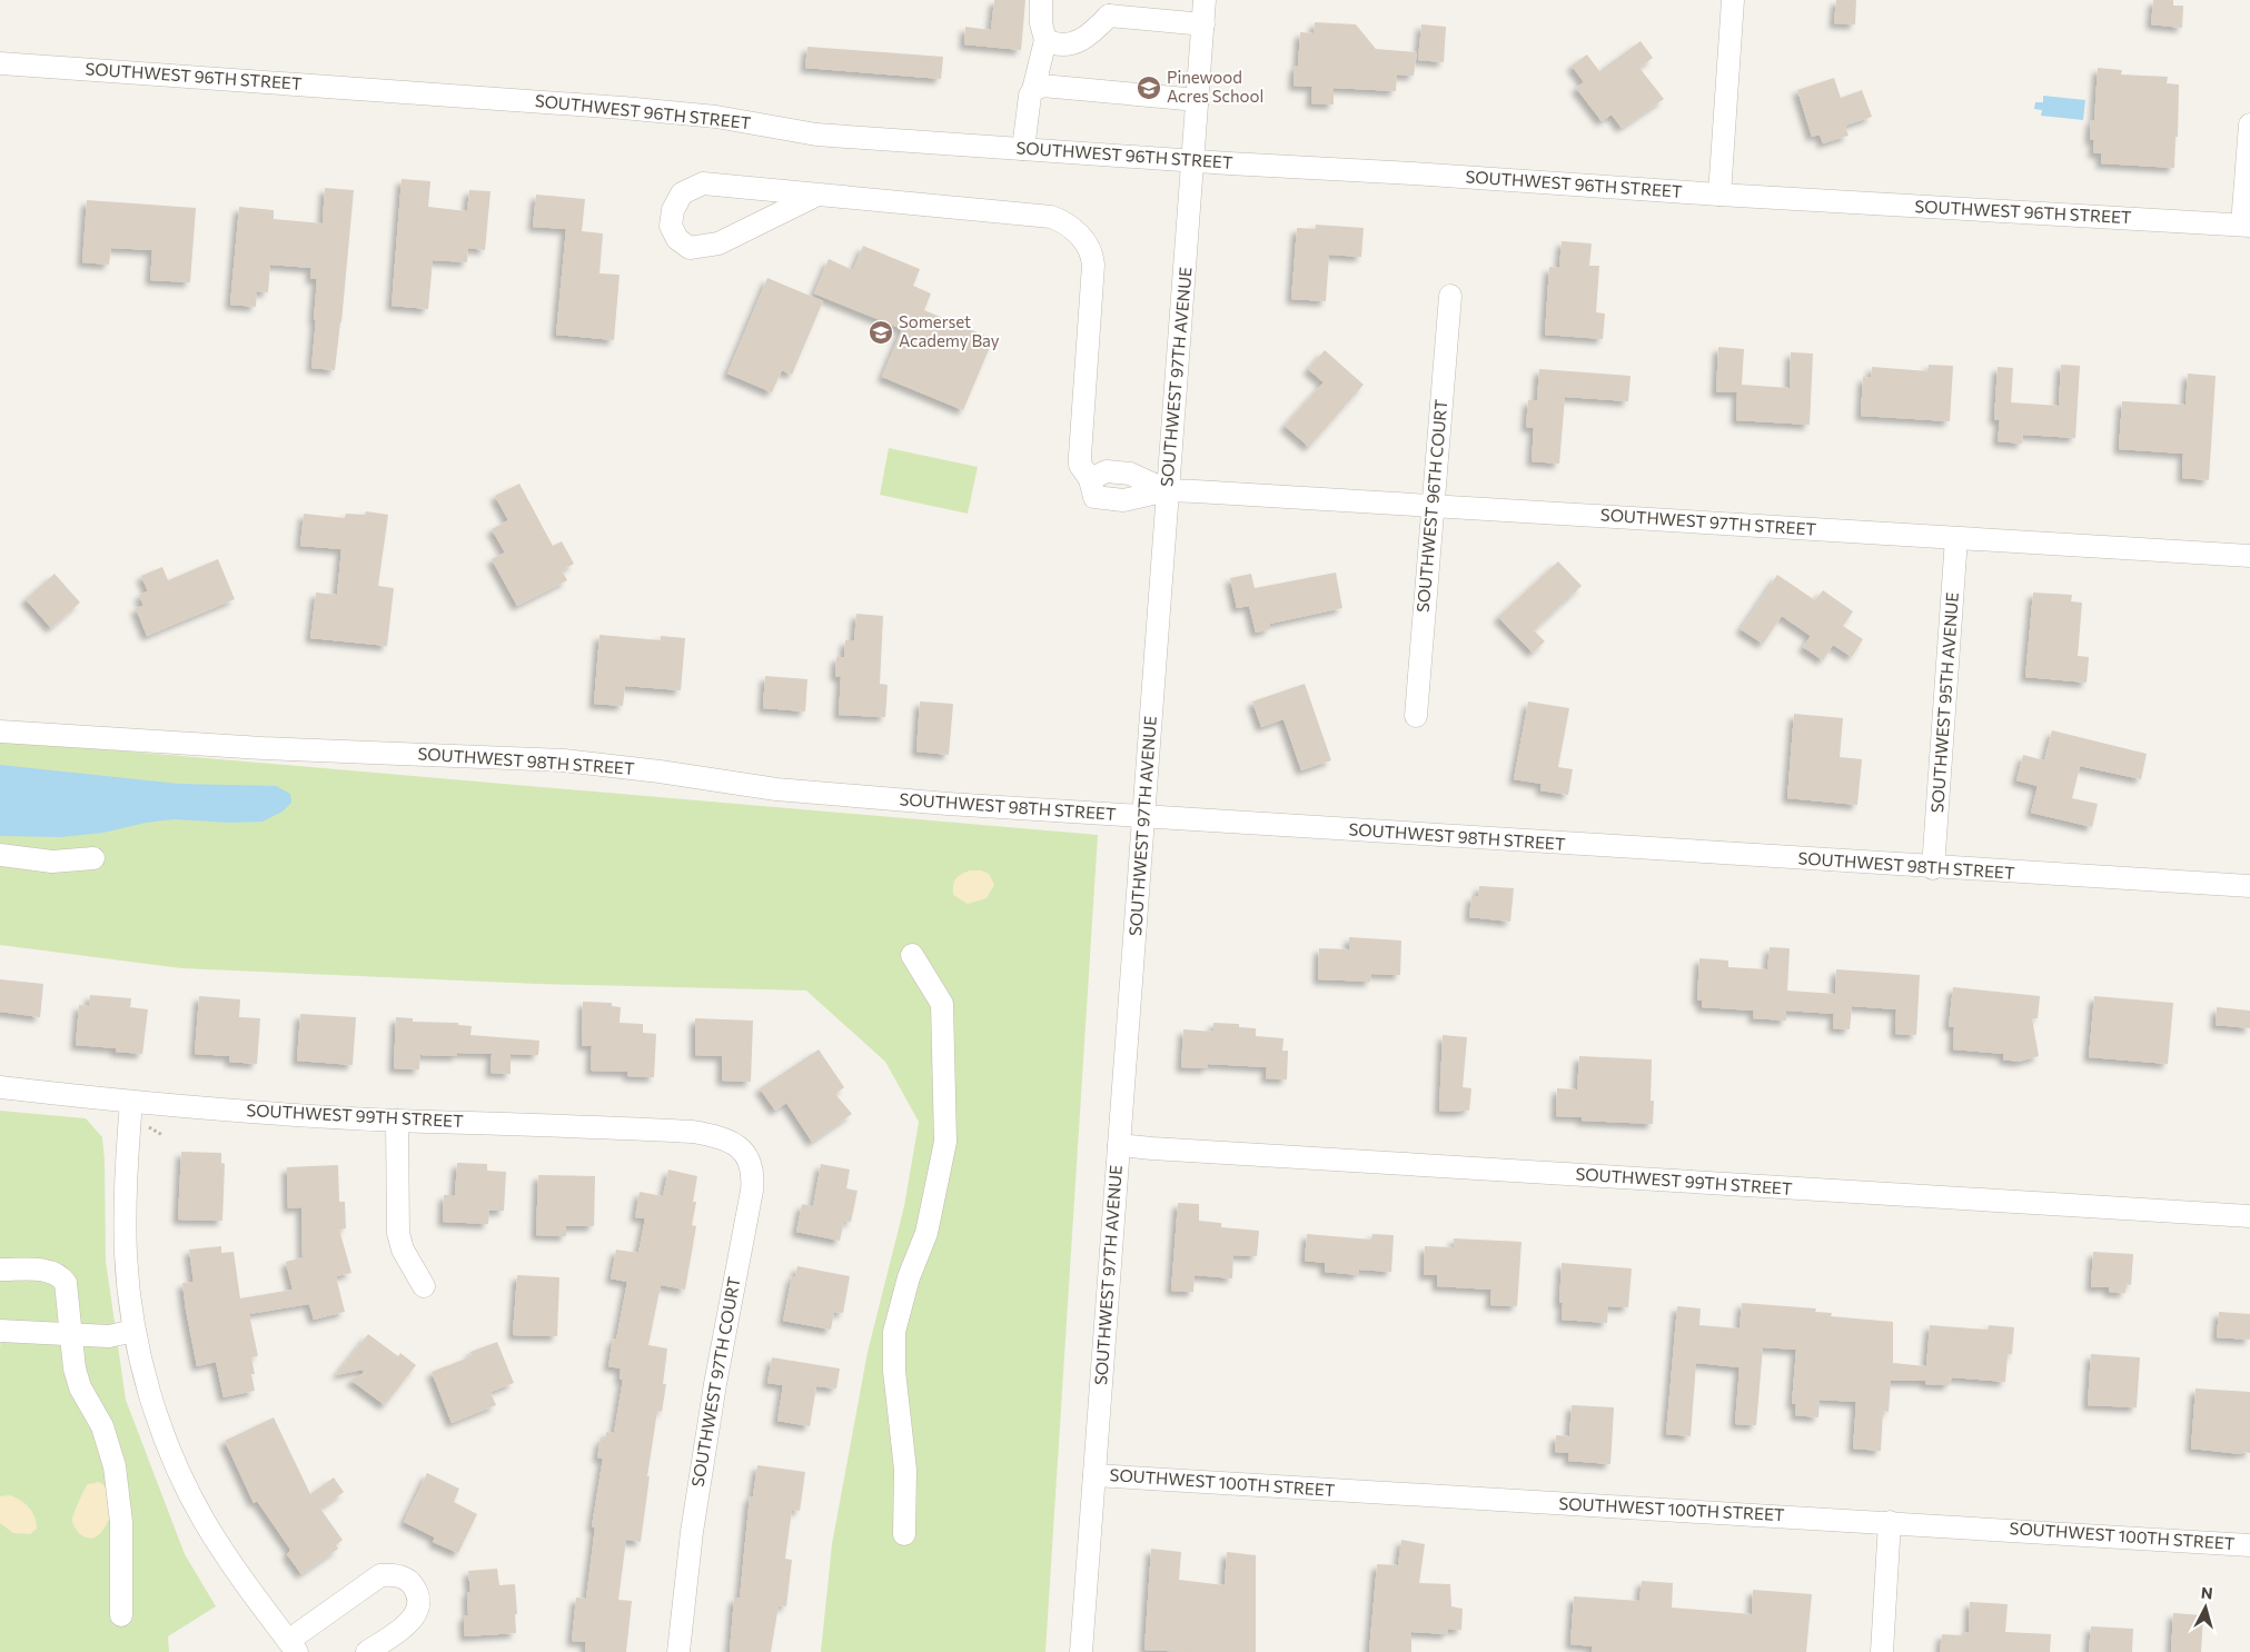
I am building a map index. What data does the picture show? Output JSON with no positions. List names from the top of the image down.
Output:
{
  "streets": {
    "street": [
      "SOUTHWEST 96TH STREET",
      "SOUTHWEST 97TH AVENUE",
      "SOUTHWEST 96TH COURT",
      "SOUTHWEST 97TH STREET",
      "SOUTHWEST 95TH AVENUE",
      "SOUTHWEST 98TH STREET",
      "SOUTHWEST 99TH STREET",
      "SOUTHWEST 97TH COURT",
      "SOUTHWEST 100TH STREET"
    ]
  },
  "crossings": [
    ["SOUTHWEST 96TH STREET", "SOUTHWEST 97TH AVENUE"],
    ["SOUTHWEST 97TH AVENUE", "SOUTHWEST 97TH STREET"],
    ["SOUTHWEST 97TH AVENUE", "SOUTHWEST 98TH STREET"],
    ["SOUTHWEST 97TH AVENUE", "SOUTHWEST 99TH STREET"],
    ["SOUTHWEST 97TH AVENUE", "SOUTHWEST 100TH STREET"],
    ["SOUTHWEST 96TH COURT", "SOUTHWEST 97TH STREET"],
    ["SOUTHWEST 97TH STREET", "SOUTHWEST 95TH AVENUE"],
    ["SOUTHWEST 95TH AVENUE", "SOUTHWEST 98TH STREET"],
    ["SOUTHWEST 99TH STREET", "SOUTHWEST 97TH COURT"]
  ],
  "places": {
    "school or university": ["Pinewood Acres School", "Somerset Academy Bay"]
  },
  "north": "top"
}
